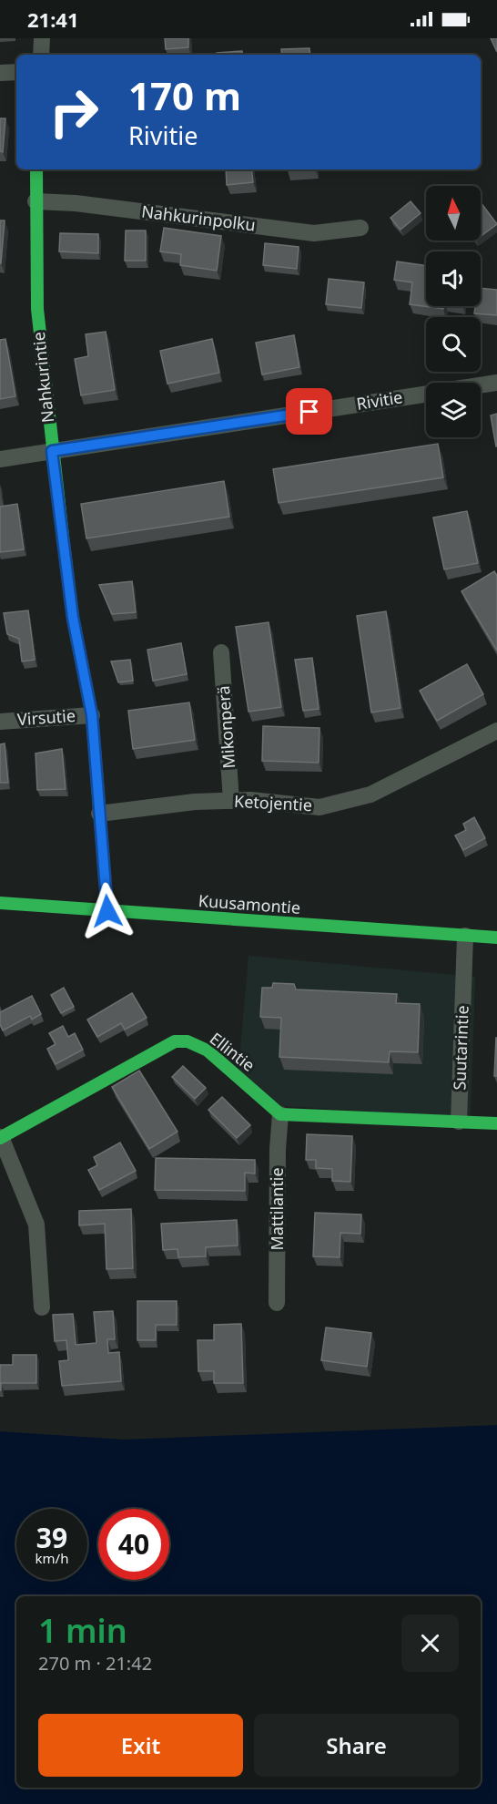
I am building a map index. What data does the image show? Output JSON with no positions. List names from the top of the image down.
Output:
{
  "streets": {
    "street": [
      "Nahkurinpolku",
      "Nahkurintie",
      "Rivitie",
      "Virsutie",
      "Mikonperä",
      "Ketojentie",
      "Kuusamontie",
      "Suutarintie",
      "Ellintie",
      "Mattilantie"
    ]
  },
  "crossings": [
    ["Nahkurinpolku", "Nahkurintie"],
    ["Nahkurintie", "Rivitie"],
    ["Nahkurintie", "Virsutie"],
    ["Nahkurintie", "Ketojentie"],
    ["Nahkurintie", "Kuusamontie"],
    ["Mikonperä", "Ketojentie"],
    ["Kuusamontie", "Suutarintie"],
    ["Ellintie", "Mattilantie"]
  ],
  "north": "top",
  "page": {
    "status": "21:41",
    "turn": ["170 m", "Rivitie"],
    "speed": "39 km/h",
    "limit": "40",
    "heading": ["1 min", "270 m · 21:42"],
    "buttons": ["Exit", "Share"]
  }
}
